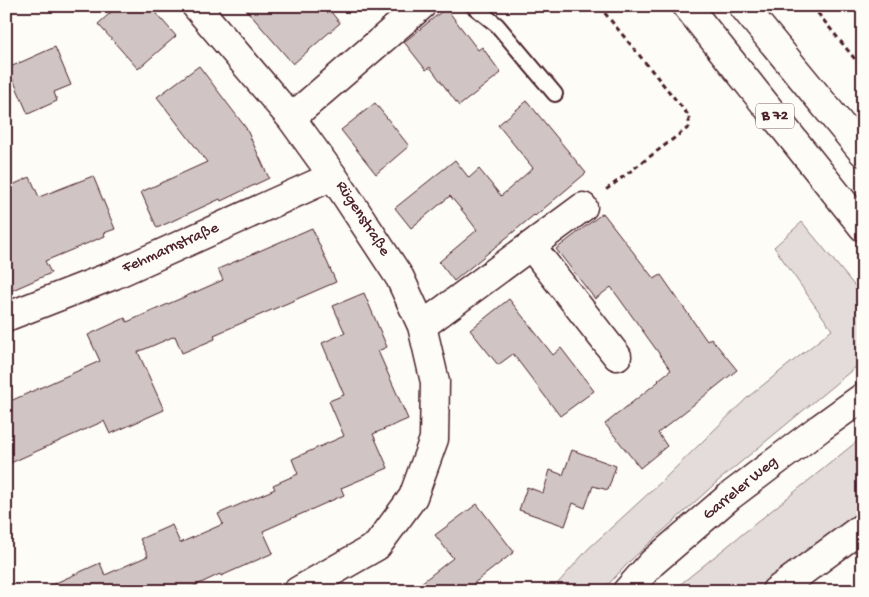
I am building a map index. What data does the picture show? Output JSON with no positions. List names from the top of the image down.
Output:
{
  "streets": {
    "main road": [
      "B 72",
      "Rügenstraße",
      "Fehmarnstraße",
      "Garreler Weg"
    ]
  },
  "crossings": [
    ["Rügenstraße", "Fehmarnstraße"]
  ]
}
